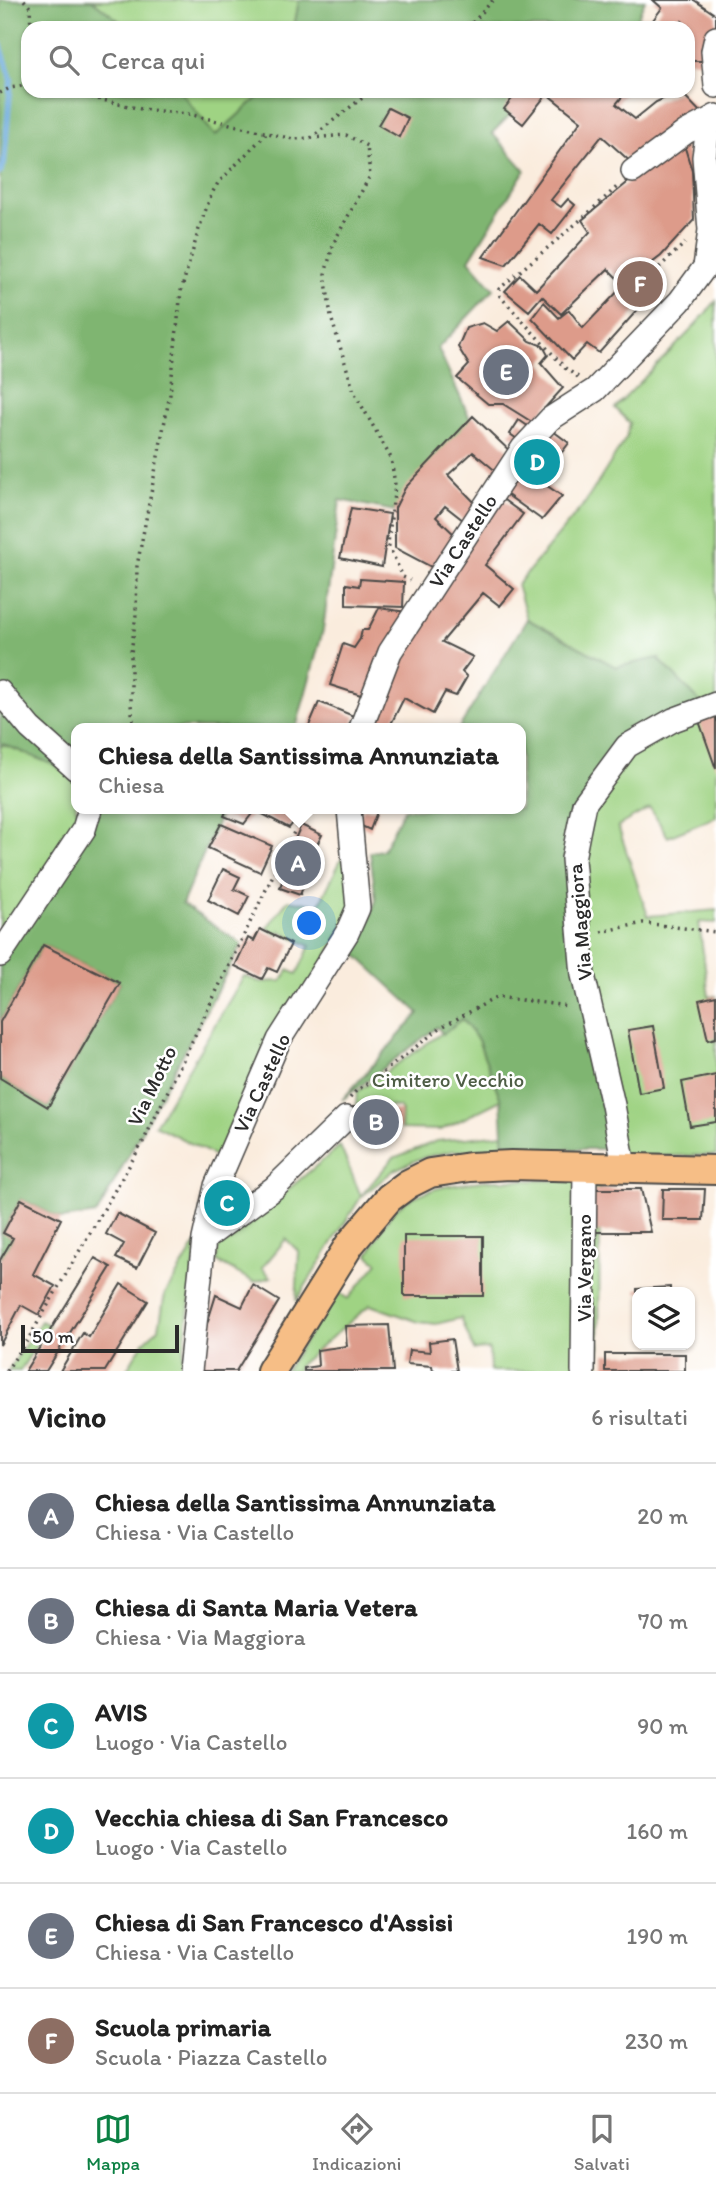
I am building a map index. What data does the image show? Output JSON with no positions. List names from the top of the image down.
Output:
{
  "streets": {
    "street": ["Via Castello", "Via Maggiora", "Via Vergano"],
    "path": ["Via Motto"]
  },
  "parks": ["Cimitero Vecchio"],
  "scale_bar": "50 m",
  "page": {
    "search": "Cerca qui",
    "pins": [
      "F",
      "E",
      "D",
      "A",
      "B",
      "C"
    ],
    "popup": ["Chiesa della Santissima Annunziata", "Chiesa"],
    "scale": "50 m",
    "heading": ["Vicino", "6 risultati"],
    "list": [
      {
        "mark": "A",
        "name": "Chiesa della Santissima Annunziata",
        "note": "Chiesa · Via Castello",
        "value": "20 m"
      },
      {
        "mark": "B",
        "name": "Chiesa di Santa Maria Vetera",
        "note": "Chiesa · Via Maggiora",
        "value": "70 m"
      },
      {
        "mark": "C",
        "name": "AVIS",
        "note": "Luogo · Via Castello",
        "value": "90 m"
      },
      {
        "mark": "D",
        "name": "Vecchia chiesa di San Francesco",
        "note": "Luogo · Via Castello",
        "value": "160 m"
      },
      {
        "mark": "E",
        "name": "Chiesa di San Francesco d'Assisi",
        "note": "Chiesa · Via Castello",
        "value": "190 m"
      },
      {
        "mark": "F",
        "name": "Scuola primaria",
        "note": "Scuola · Piazza Castello",
        "value": "230 m"
      }
    ],
    "nav": ["Mappa", "Indicazioni", "Salvati"]
  }
}
